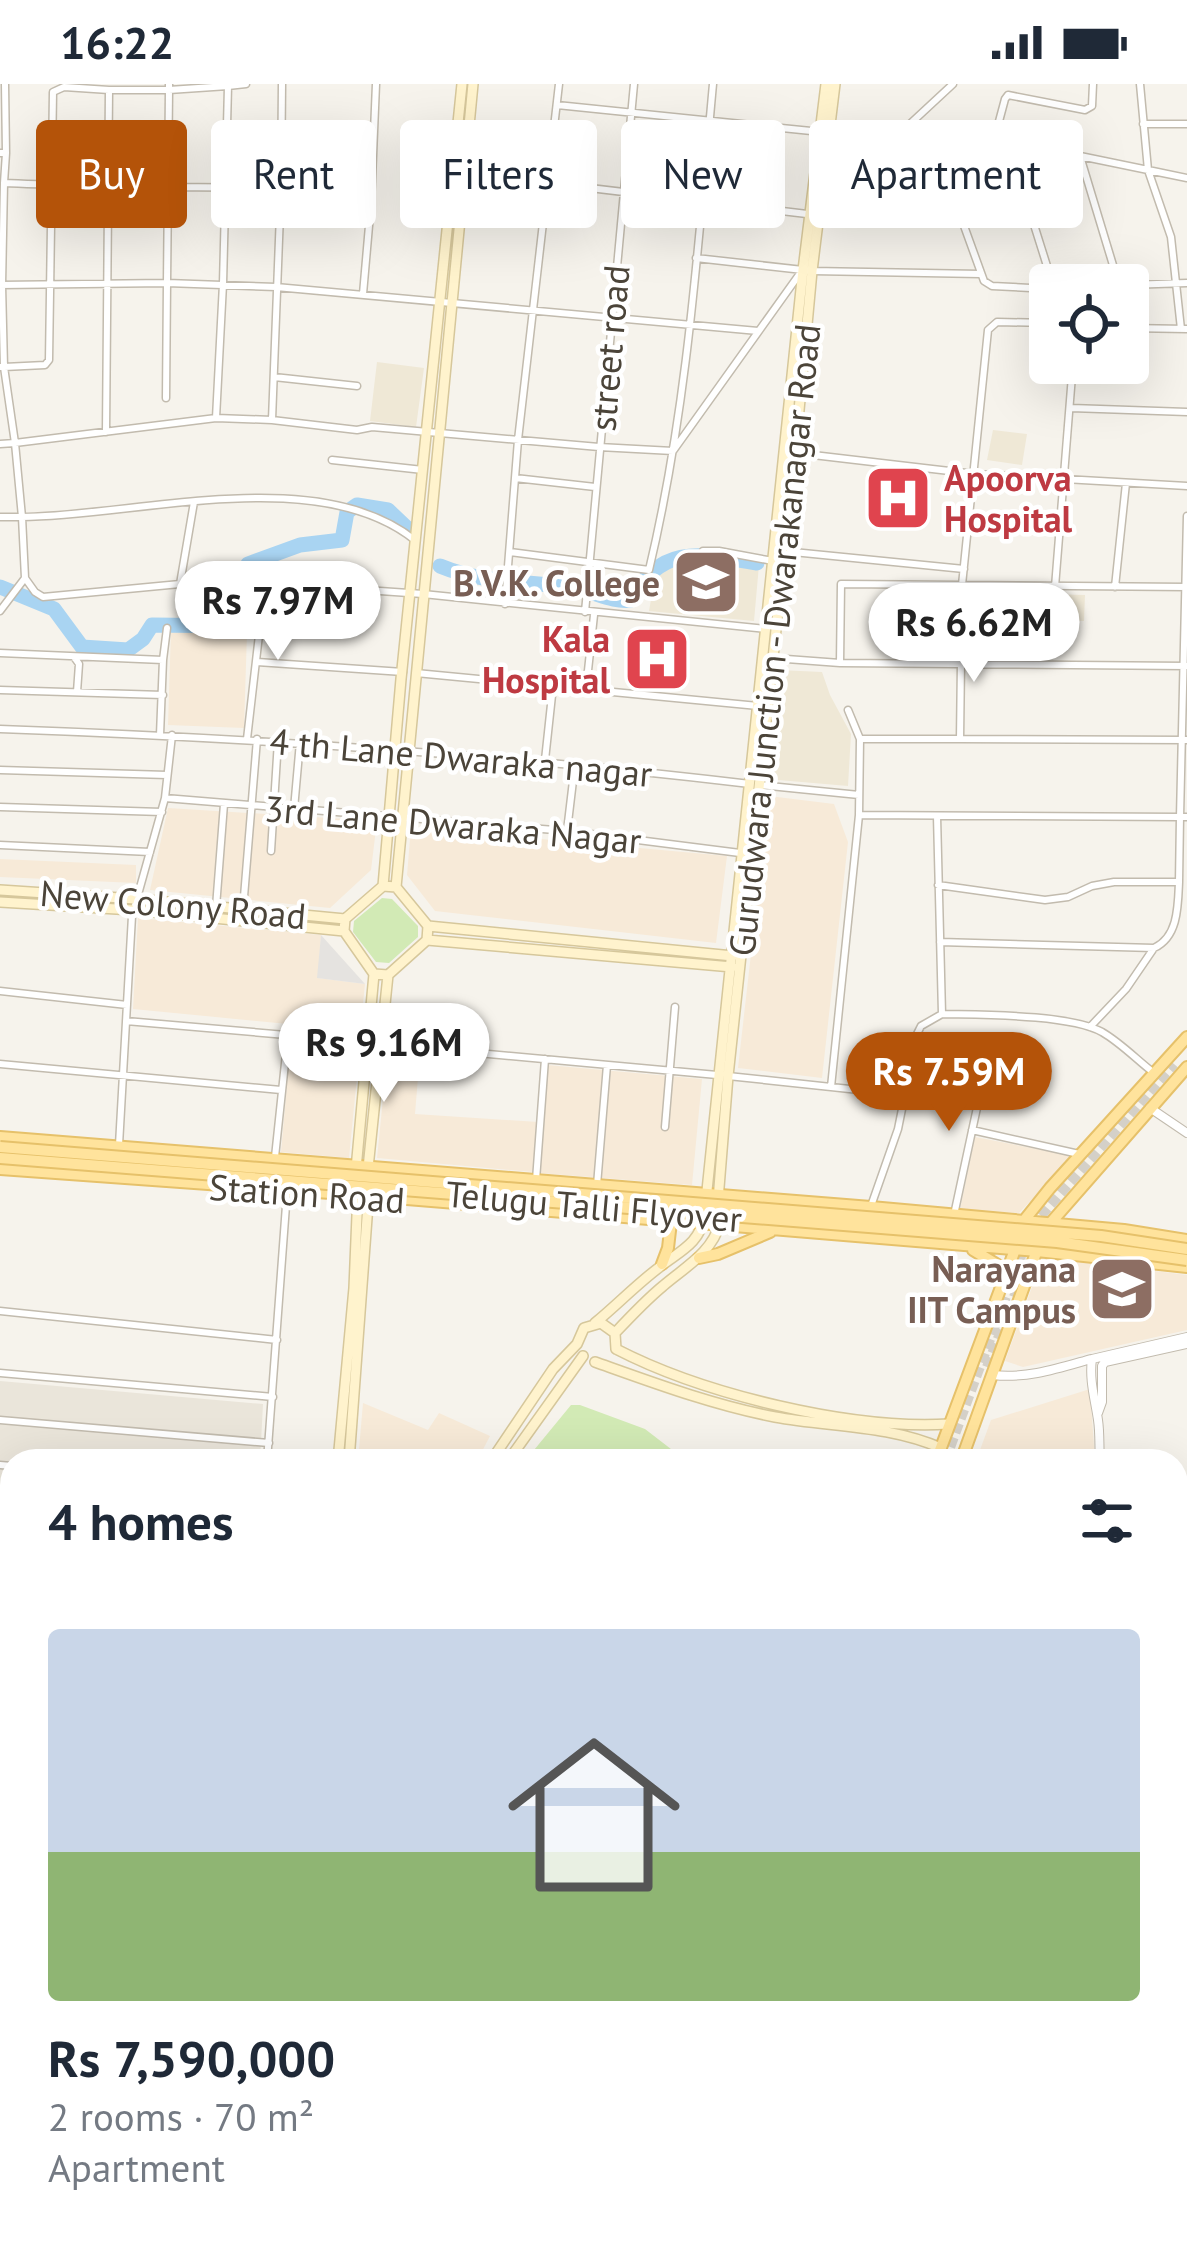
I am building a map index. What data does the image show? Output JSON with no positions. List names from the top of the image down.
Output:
{
  "streets": {
    "main road": [
      "Gurudwara Junction - Dwarakanagar Road",
      "New Colony Road",
      "Station Road",
      "Telugu Talli Flyover"
    ],
    "street": ["street road", "4 th Lane Dwaraka nagar", "3rd Lane Dwaraka Nagar"]
  },
  "crossings": [
    ["Gurudwara Junction - Dwarakanagar Road", "4 th Lane Dwaraka nagar"],
    ["Gurudwara Junction - Dwarakanagar Road", "3rd Lane Dwaraka Nagar"],
    ["Station Road", "Telugu Talli Flyover"]
  ],
  "places": {
    "hospital": ["Apoorva Hospital", "Kala Hospital"],
    "school or university": ["B.V.K. College", "Narayana IIT Campus"]
  },
  "page": {
    "status": "16:22",
    "chip": [
      "Buy",
      "Rent",
      "Filters",
      "New",
      "Apartment"
    ],
    "price": [
      "Rs 7.97M",
      "Rs 6.62M",
      "Rs 9.16M",
      "Rs 7.59M"
    ],
    "heading": "4 homes",
    "list": [
      {
        "name": "Rs 7,590,000",
        "note": "2 rooms · 70 m² · Apartment"
      }
    ]
  }
}
